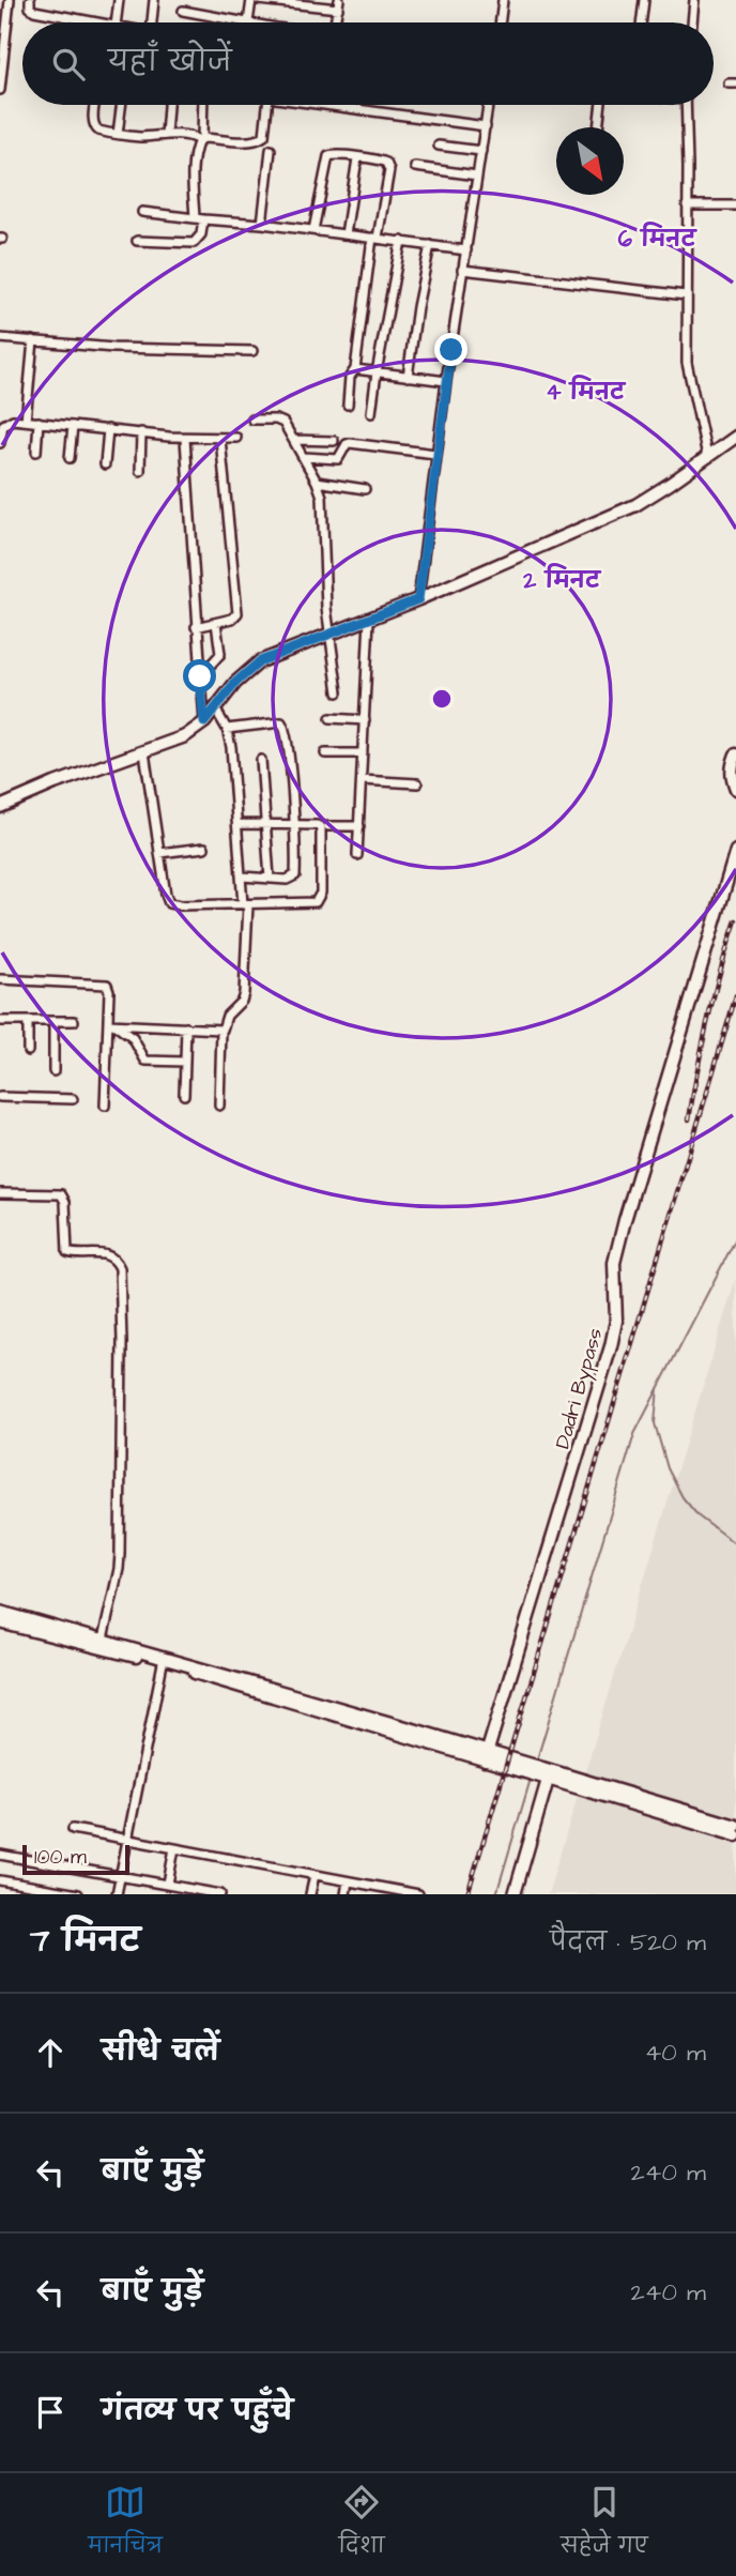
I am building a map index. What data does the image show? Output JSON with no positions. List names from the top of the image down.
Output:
{
  "streets": {
    "main road": ["Dadri Bypass"]
  },
  "scale_bar": "100 m",
  "north": "bottom right",
  "page": {
    "search": "यहाँ खोजें",
    "scale": "100 m",
    "heading": ["7 मिनट", "पैदल · 520 m"],
    "list": [
      ["सीधे चलें", "40 m"],
      ["बाएँ मुड़ें", "240 m"],
      ["बाएँ मुड़ें", "240 m"],
      "गंतव्य पर पहुँचे"
    ],
    "nav": ["मानचित्र", "दिशा", "सहेजे गए"]
  },
  "rings": ["6 मिनट", "4 मिनट", "2 मिनट"]
}
